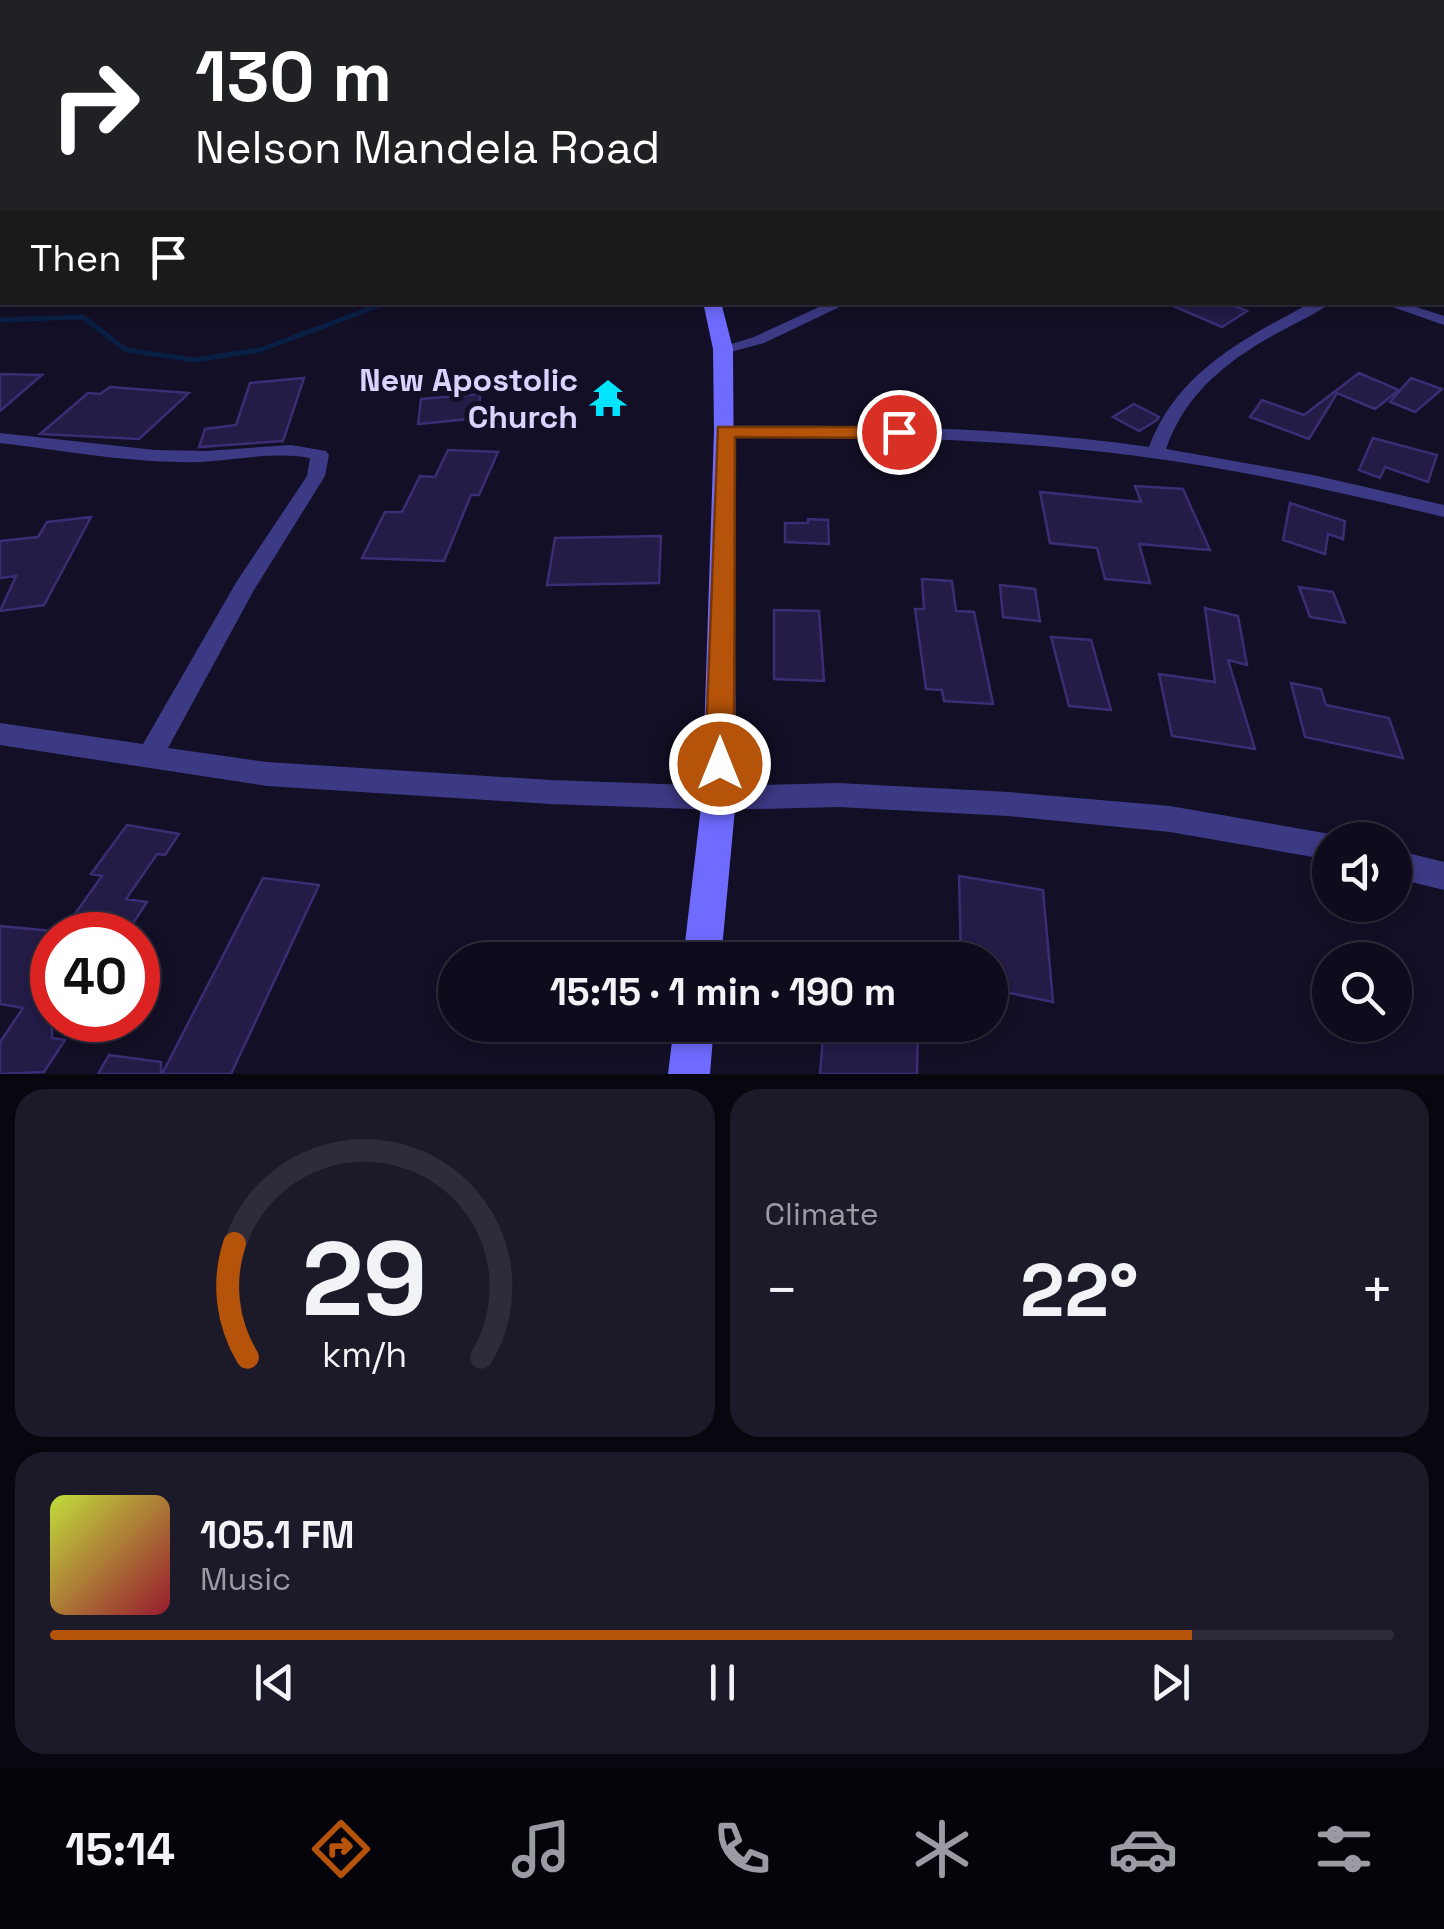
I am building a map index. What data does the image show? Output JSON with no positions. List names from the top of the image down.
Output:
{
  "places": {
    "temple": ["New Apostolic Church"]
  },
  "page": {
    "turn": ["130 m", "Nelson Mandela Road"],
    "then": "Then",
    "limit": "40",
    "trip": "15:15 · 1 min · 190 m",
    "tile": "Climate",
    "heat": ["−", "22°", "+"],
    "song": ["105.1 FM", "Music"],
    "tabs": "15:14",
    "gauge": ["29", "km/h"]
  }
}
